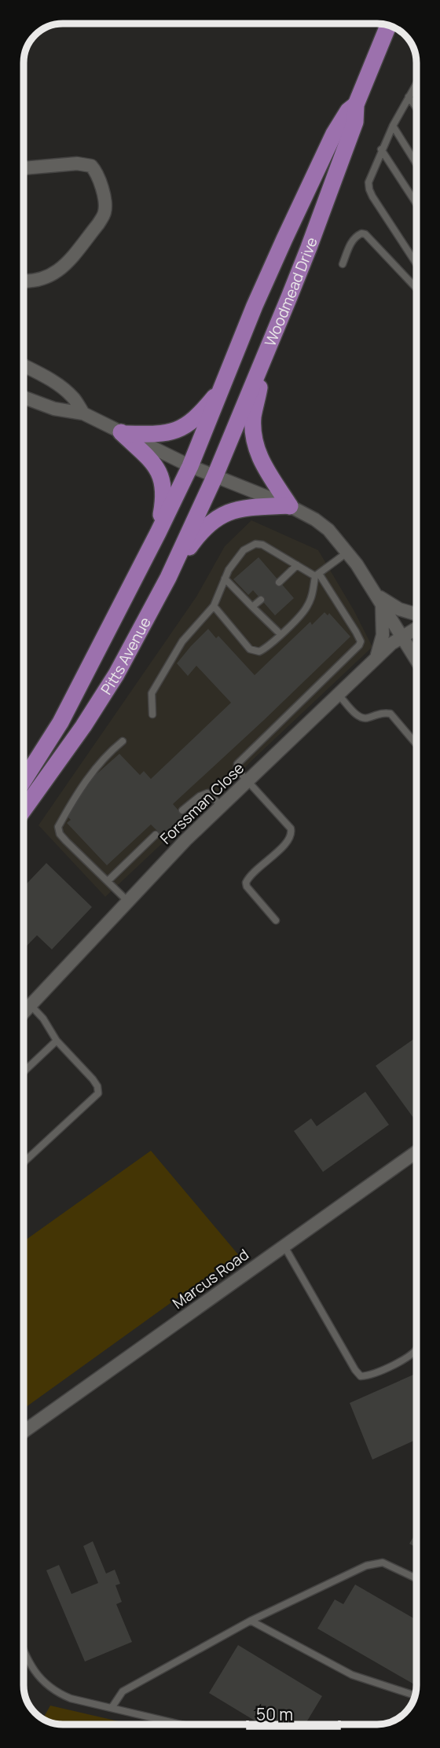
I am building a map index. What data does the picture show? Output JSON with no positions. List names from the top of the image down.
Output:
{
  "streets": {
    "main road": ["Woodmead Drive", "Pitts Avenue"],
    "street": ["Forssman Close", "Marcus Road"]
  },
  "crossings": [
    ["Woodmead Drive", "Pitts Avenue"]
  ],
  "scale_bar": "50 m"
}
